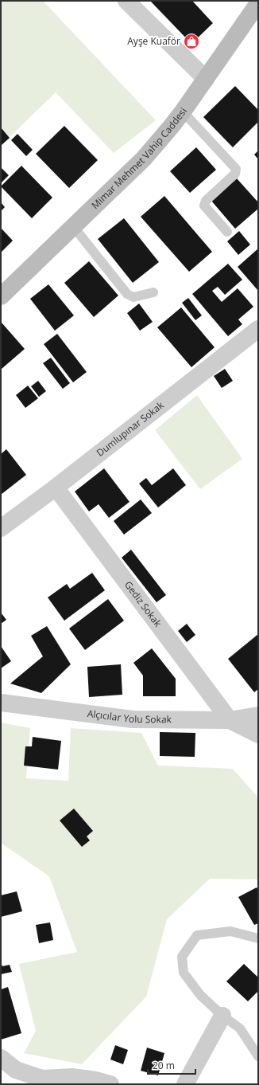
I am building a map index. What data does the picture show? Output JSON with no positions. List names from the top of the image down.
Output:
{
  "streets": {
    "main road": ["Mimar Mehmet Vahip Caddesi"],
    "street": ["Dumlupınar Sokak", "Gediz Sokak", "Alçıcılar Yolu Sokak"]
  },
  "crossings": [
    ["Dumlupınar Sokak", "Gediz Sokak"],
    ["Gediz Sokak", "Alçıcılar Yolu Sokak"]
  ],
  "places": {
    "shop": ["Ayşe Kuaför"]
  },
  "scale_bar": "20 m"
}
